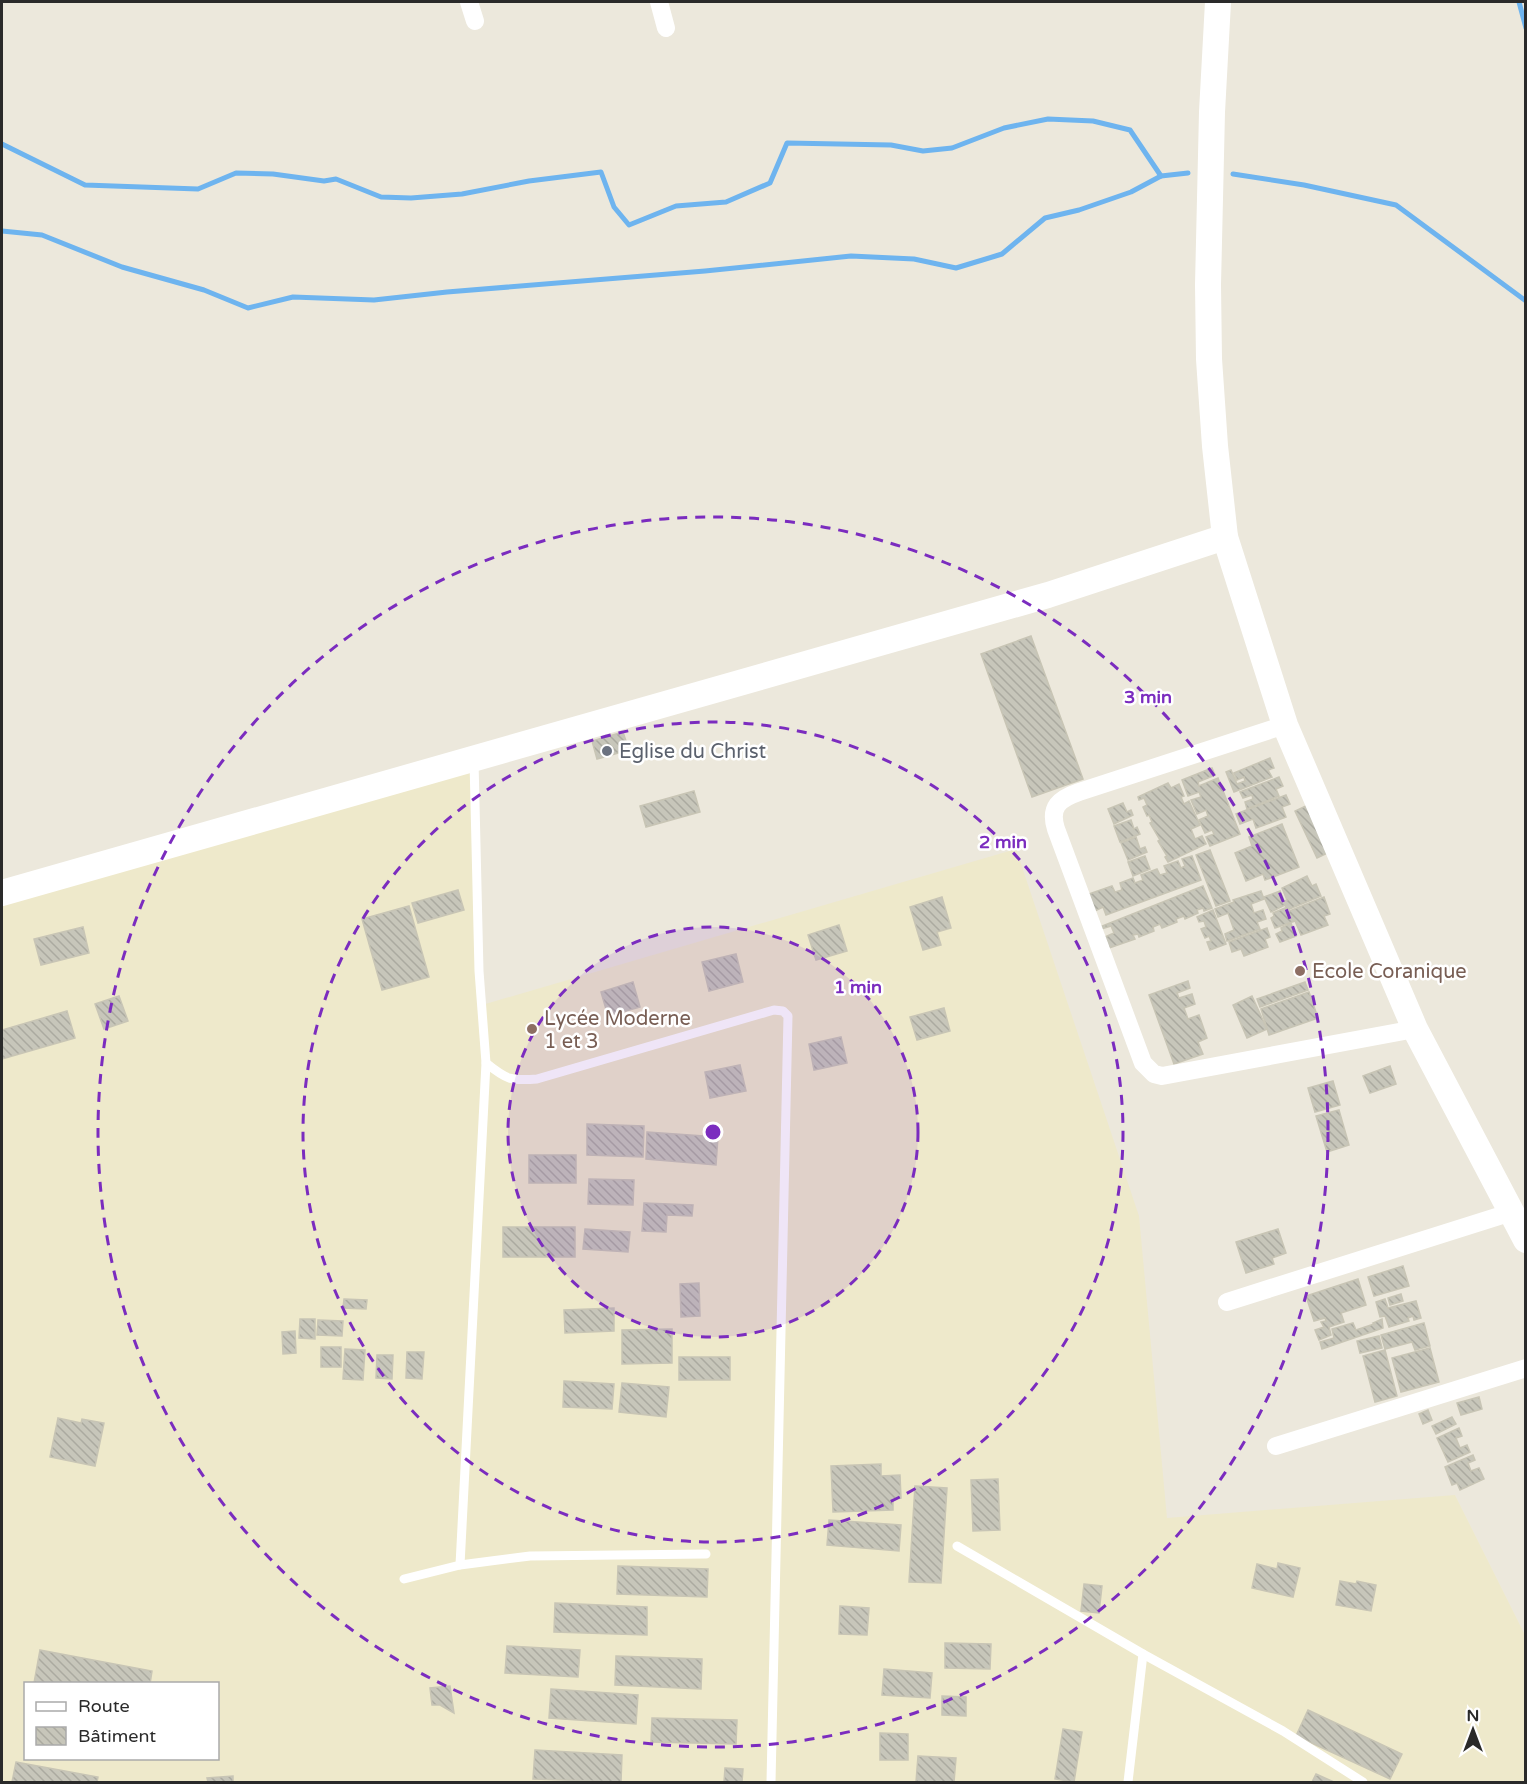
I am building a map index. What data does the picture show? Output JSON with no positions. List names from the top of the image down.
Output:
{
  "places": ["Eglise du Christ", "Ecole Coranique", "Lycée Moderne 1 et 3"],
  "legend": ["Route", "Bâtiment"],
  "north": "top",
  "rings": ["3 min", "2 min", "1 min"]
}
